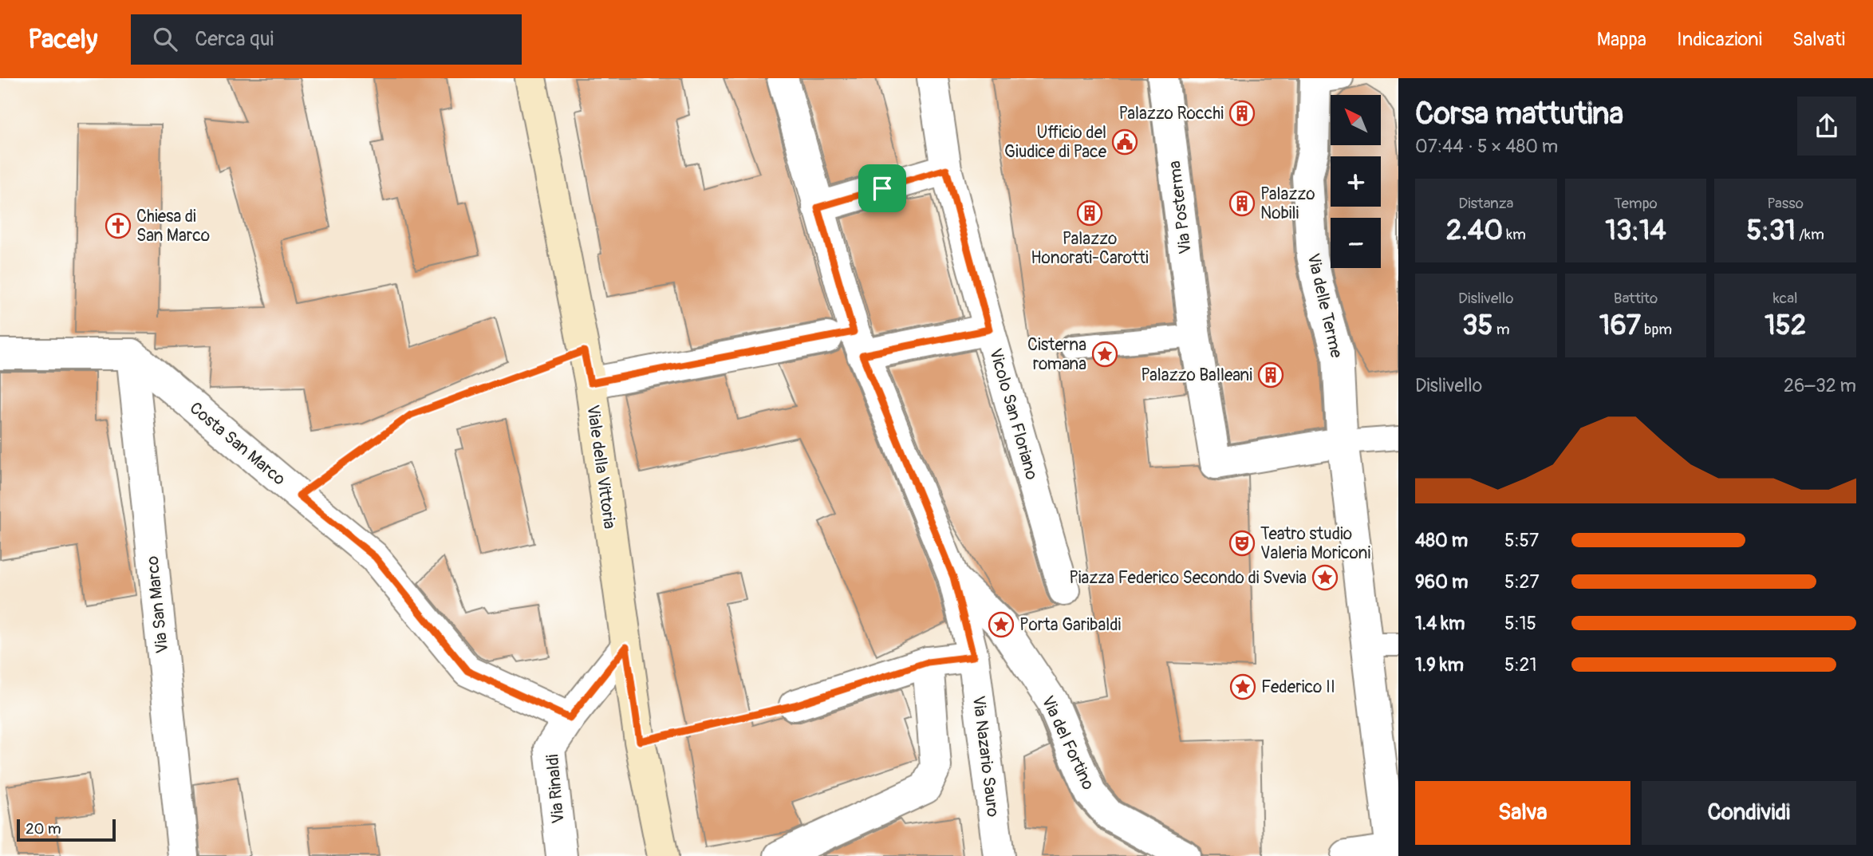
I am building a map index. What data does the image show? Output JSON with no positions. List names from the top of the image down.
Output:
{
  "streets": {
    "main road": ["Viale della Vittoria"],
    "street": [
      "Via Posterma",
      "Via delle Terme",
      "Vicolo San Floriano",
      "Costa San Marco",
      "Via San Marco",
      "Via del Fortino",
      "Via Nazario Sauro",
      "Via Rinaldi"
    ]
  },
  "crossings": [
    ["Via Posterma", "Via delle Terme"],
    ["Vicolo San Floriano", "Viale della Vittoria"],
    ["Costa San Marco", "Via San Marco"],
    ["Costa San Marco", "Via Rinaldi"],
    ["Viale della Vittoria", "Via Rinaldi"],
    ["Via del Fortino", "Via Nazario Sauro"]
  ],
  "places": {
    "building": [
      "Palazzo Rocchi",
      "Palazzo Nobili",
      "Palazzo Honorati-Carotti",
      "Palazzo Balleani"
    ],
    "public building": ["Ufficio del Giudice di Pace"],
    "church": ["Chiesa di San Marco"],
    "place": [
      "Cisterna romana",
      "Piazza Federico Secondo di Svevia",
      "Porta Garibaldi",
      "Federico II"
    ],
    "theatre": ["Teatro studio Valeria Moriconi"]
  },
  "scale_bar": "20 m",
  "north": "top left",
  "page": {
    "header": "Pacely",
    "search": "Cerca qui",
    "nav": ["Mappa", "Indicazioni", "Salvati"],
    "heading": ["Corsa mattutina", "07:44 · 5 × 480 m"],
    "map_buttons": ["+", "−"],
    "stats": [
      ["Distanza", "2.40 km"],
      ["Tempo", "13:14"],
      ["Passo", "5:31 /km"],
      ["Dislivello", "35 m"],
      ["Battito", "167 bpm"],
      ["kcal", "152"]
    ],
    "chart": ["Dislivello", "26–32 m"],
    "list": [
      {
        "name": "480 m",
        "note": "5:57"
      },
      {
        "name": "960 m",
        "note": "5:27"
      },
      {
        "name": "1.4 km",
        "note": "5:15"
      },
      {
        "name": "1.9 km",
        "note": "5:21"
      }
    ],
    "buttons": ["Salva", "Condividi"],
    "scale": "20 m"
  }
}
